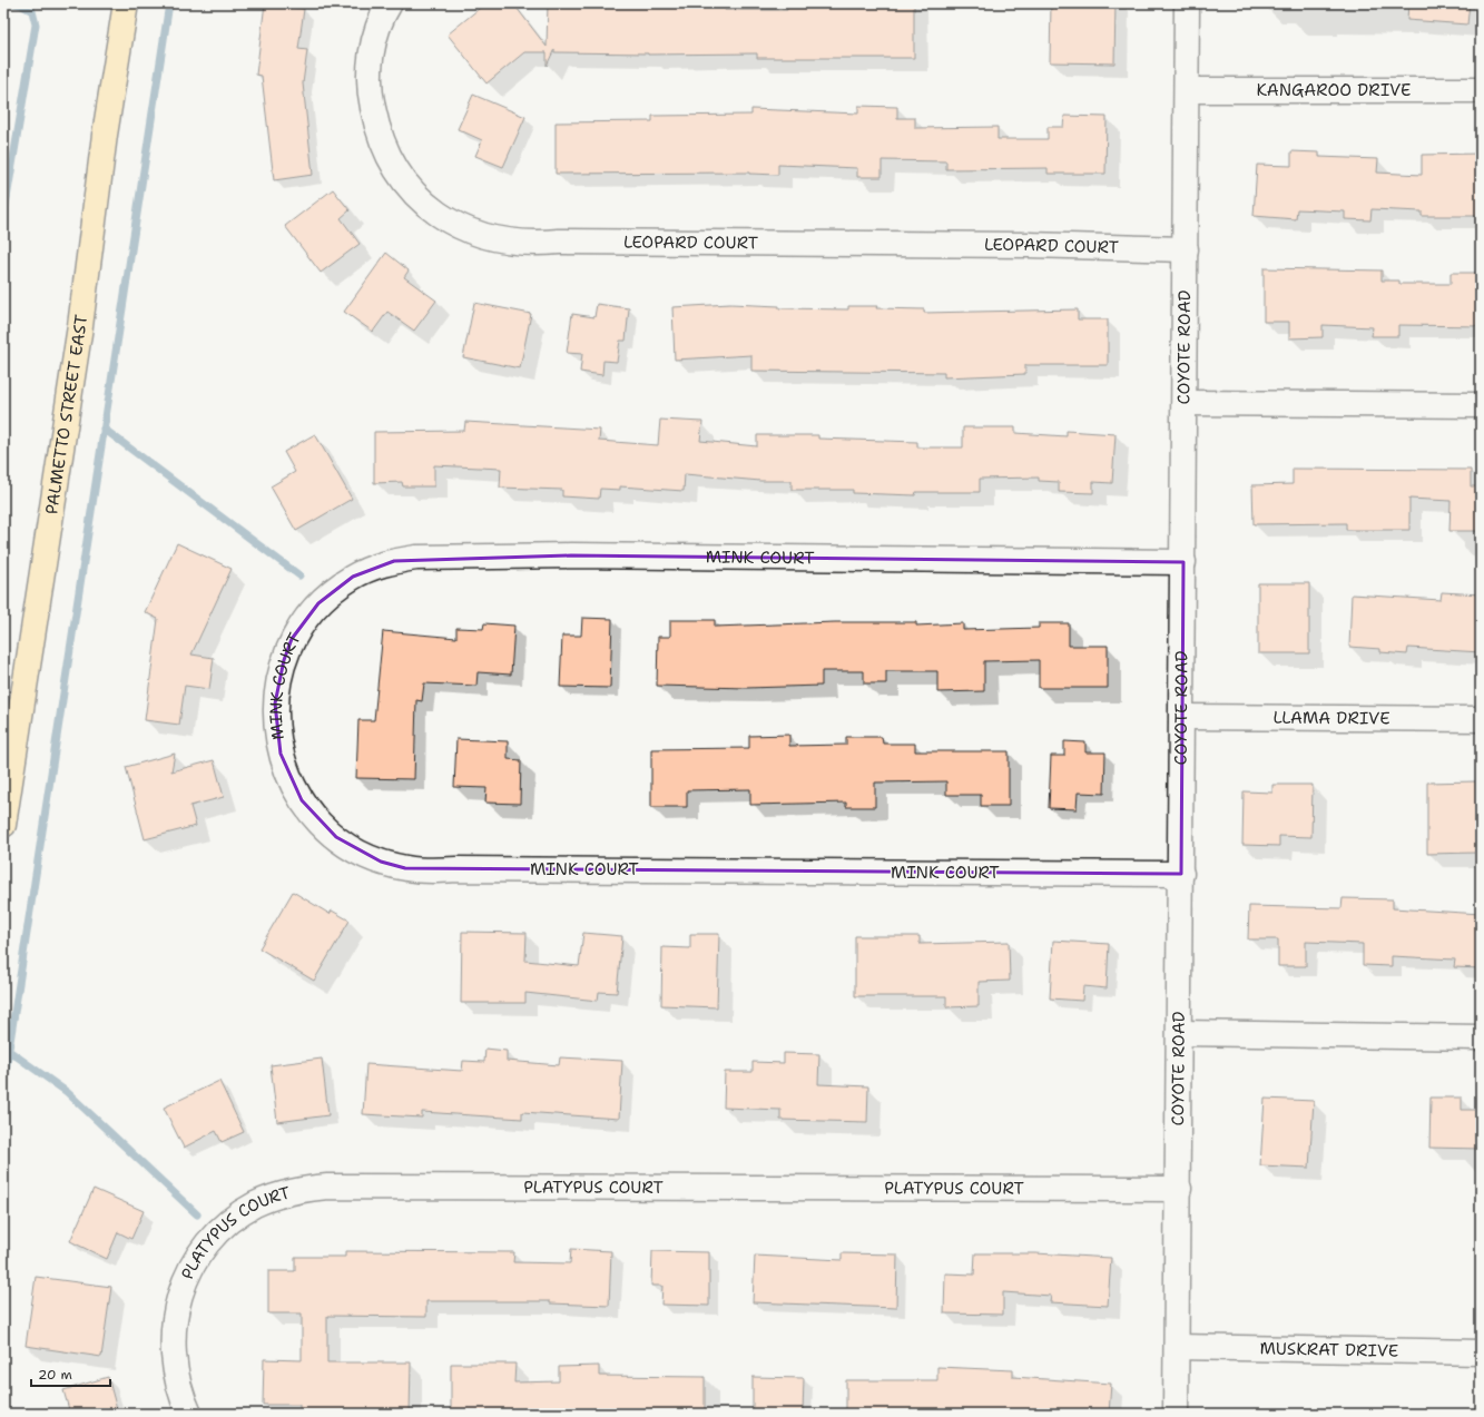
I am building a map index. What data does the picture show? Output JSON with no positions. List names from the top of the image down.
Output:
{
  "streets": {
    "main road": ["PALMETTO STREET EAST"],
    "street": [
      "KANGAROO DRIVE",
      "LEOPARD COURT",
      "COYOTE ROAD",
      "MINK COURT",
      "LLAMA DRIVE",
      "PLATYPUS COURT",
      "MUSKRAT DRIVE"
    ]
  },
  "crossings": [
    ["KANGAROO DRIVE", "COYOTE ROAD"],
    ["LEOPARD COURT", "COYOTE ROAD"],
    ["COYOTE ROAD", "MINK COURT"],
    ["COYOTE ROAD", "LLAMA DRIVE"],
    ["COYOTE ROAD", "PLATYPUS COURT"],
    ["COYOTE ROAD", "MUSKRAT DRIVE"]
  ],
  "scale_bar": "20 m"
}
